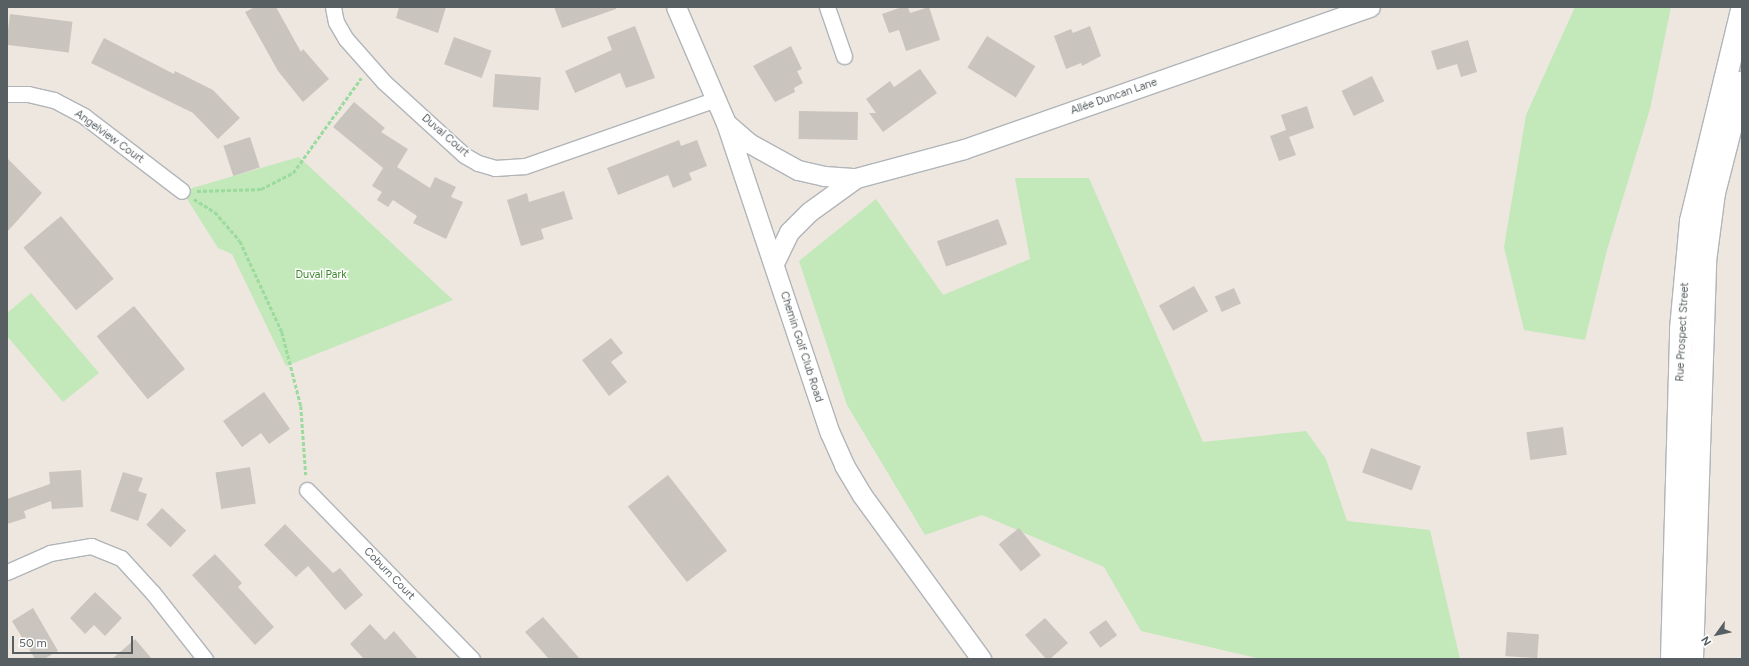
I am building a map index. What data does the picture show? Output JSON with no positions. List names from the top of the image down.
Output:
{
  "streets": {
    "main road": ["Rue Prospect Street"],
    "street": [
      "Allée Duncan Lane",
      "Duval Court",
      "Angelview Court",
      "Chemin Golf Club Road",
      "Coburn Court"
    ]
  },
  "crossings": [
    ["Duval Court", "Chemin Golf Club Road"]
  ],
  "parks": ["Duval Park"],
  "scale_bar": "50 m",
  "north": "bottom left"
}
